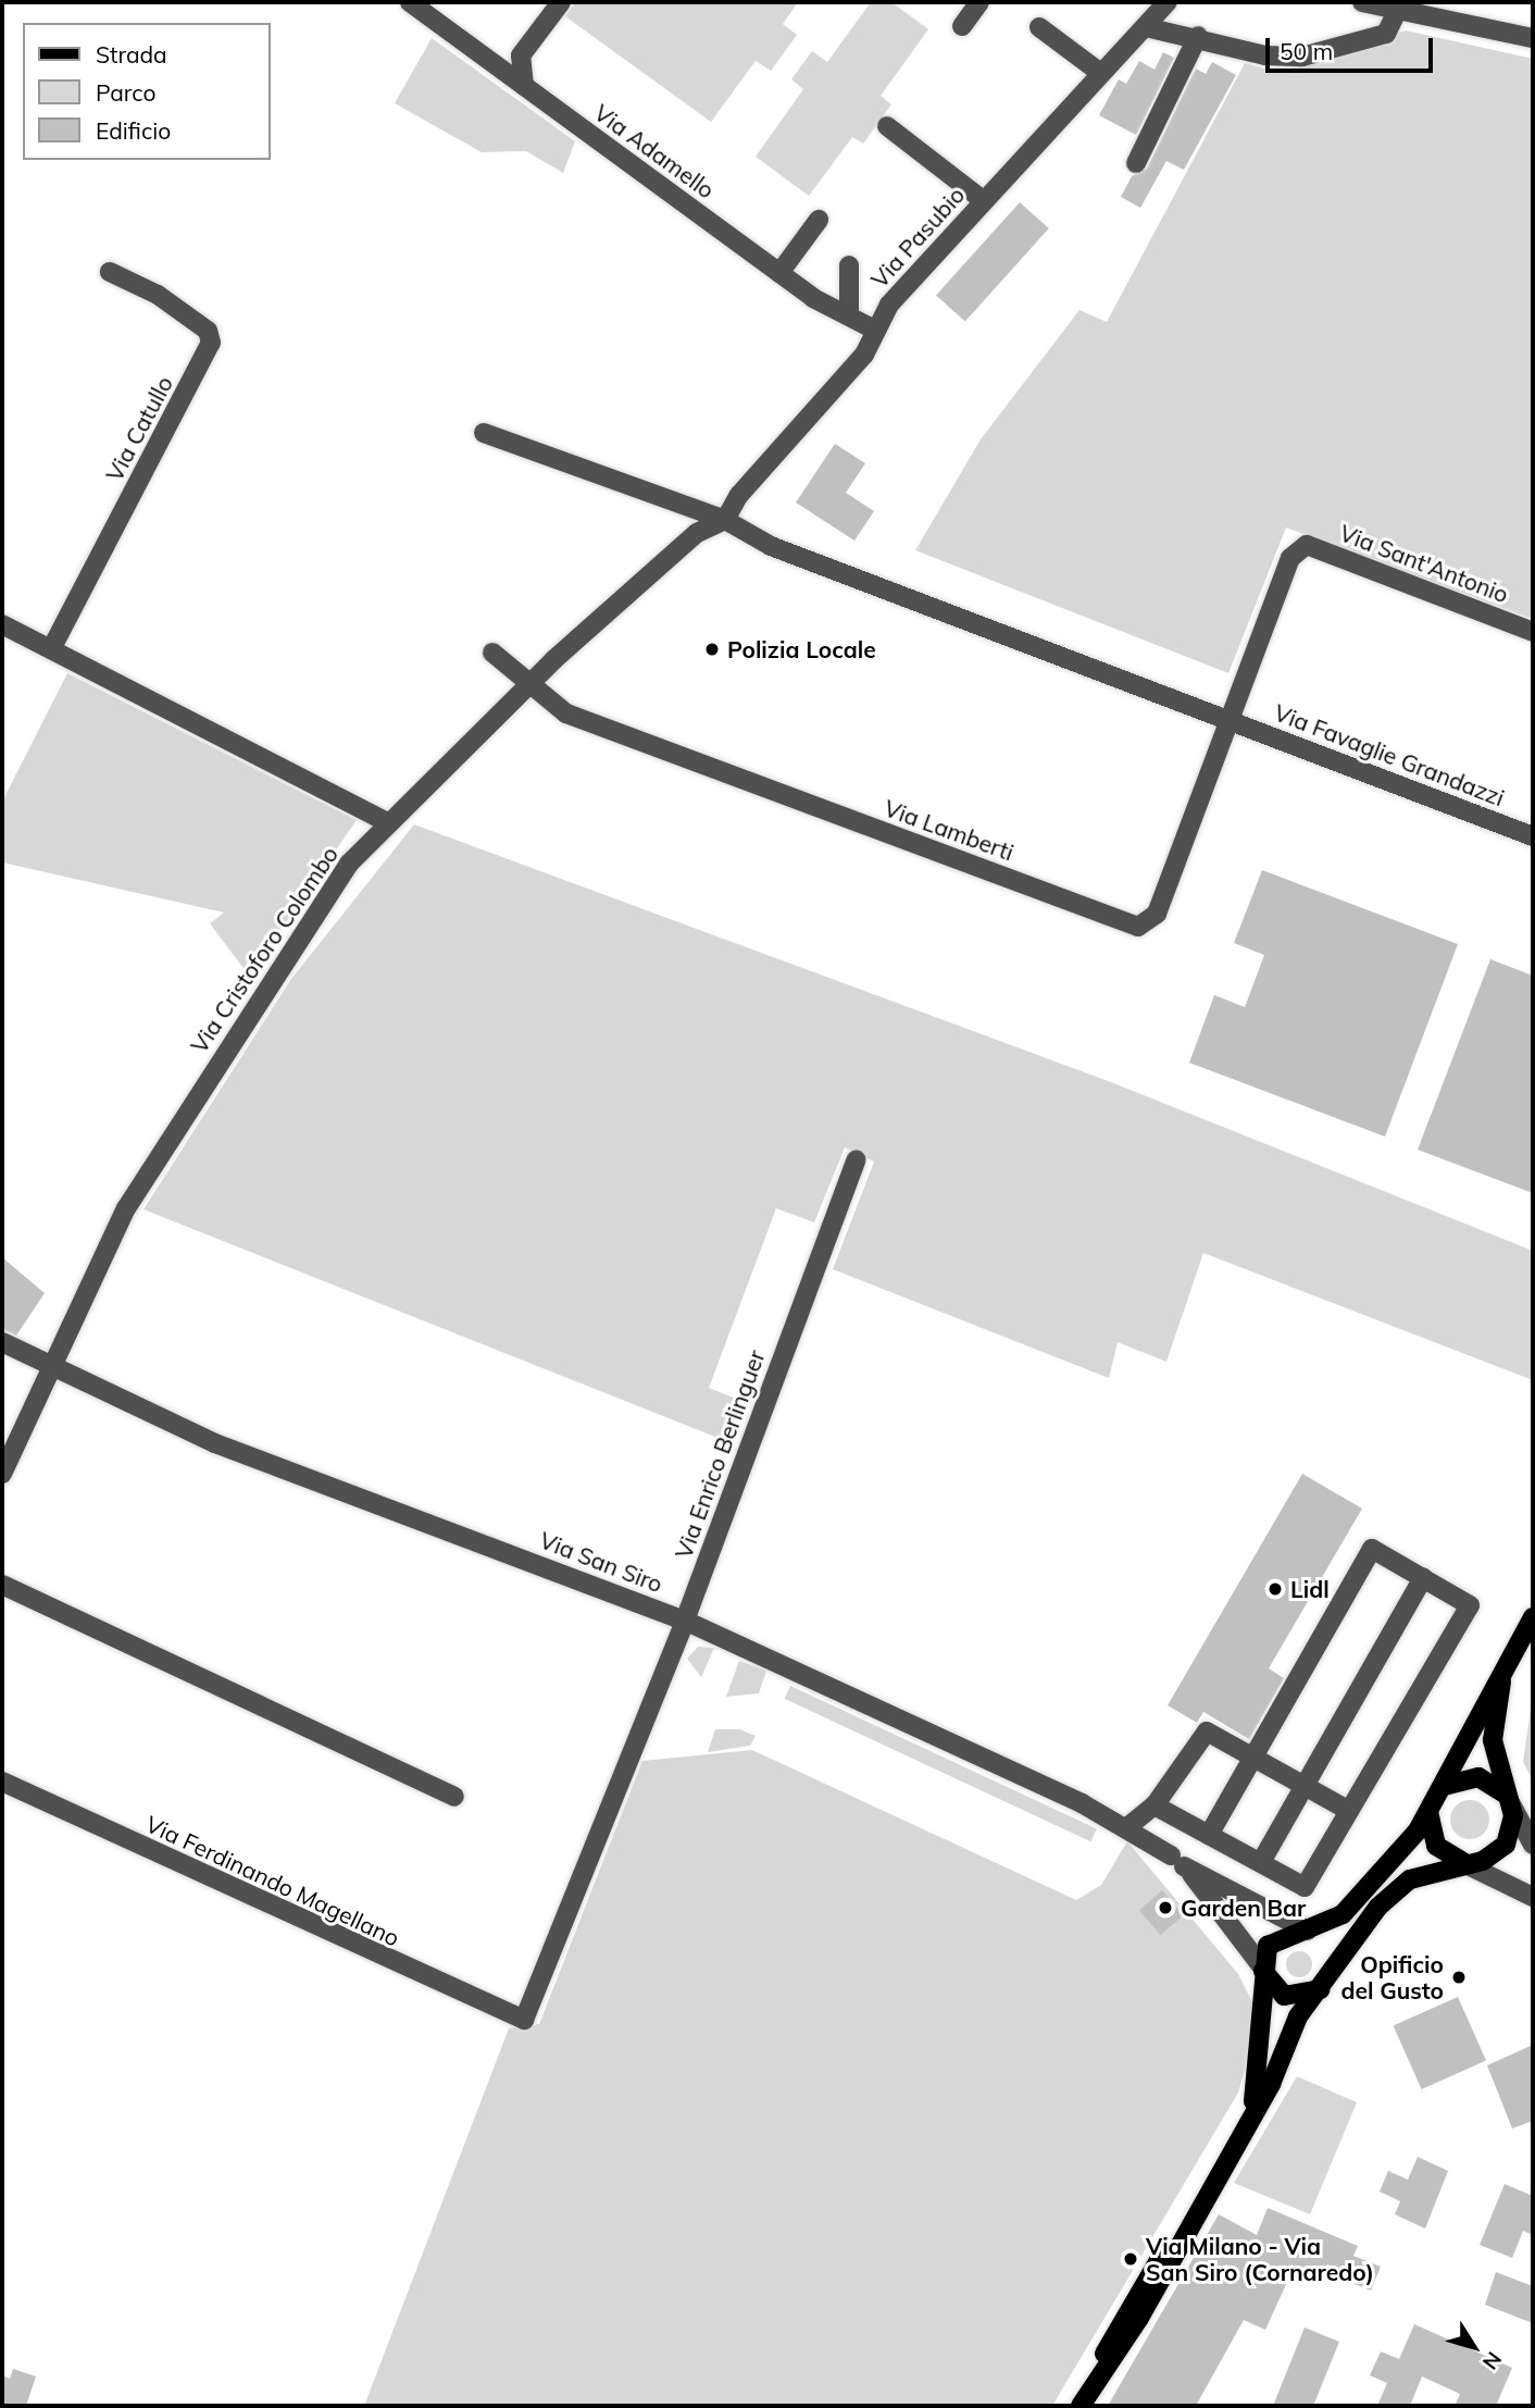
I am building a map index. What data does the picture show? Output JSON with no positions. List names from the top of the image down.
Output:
{
  "streets": {
    "street": [
      "Via Adamello",
      "Via Pasubio",
      "Via Catullo",
      "Via Sant'Antonio",
      "Via Favaglie Grandazzi",
      "Via Lamberti",
      "Via Cristoforo Colombo",
      "Via Enrico Berlinguer",
      "Via San Siro",
      "Via Ferdinando Magellano"
    ]
  },
  "crossings": [
    ["Via Adamello", "Via Pasubio"],
    ["Via Pasubio", "Via Favaglie Grandazzi"],
    ["Via Pasubio", "Via Cristoforo Colombo"],
    ["Via Sant'Antonio", "Via Favaglie Grandazzi"],
    ["Via Sant'Antonio", "Via Lamberti"],
    ["Via Favaglie Grandazzi", "Via Lamberti"],
    ["Via Favaglie Grandazzi", "Via Cristoforo Colombo"],
    ["Via Lamberti", "Via Cristoforo Colombo"],
    ["Via Cristoforo Colombo", "Via San Siro"],
    ["Via Enrico Berlinguer", "Via San Siro"],
    ["Via Enrico Berlinguer", "Via Ferdinando Magellano"]
  ],
  "places": [
    "Polizia Locale",
    "Lidl",
    "Garden Bar",
    "Opificio del Gusto",
    "Via Milano - Via San Siro (Cornaredo)"
  ],
  "legend": ["Strada", "Parco", "Edificio"],
  "scale_bar": "50 m",
  "north": "bottom right"
}
